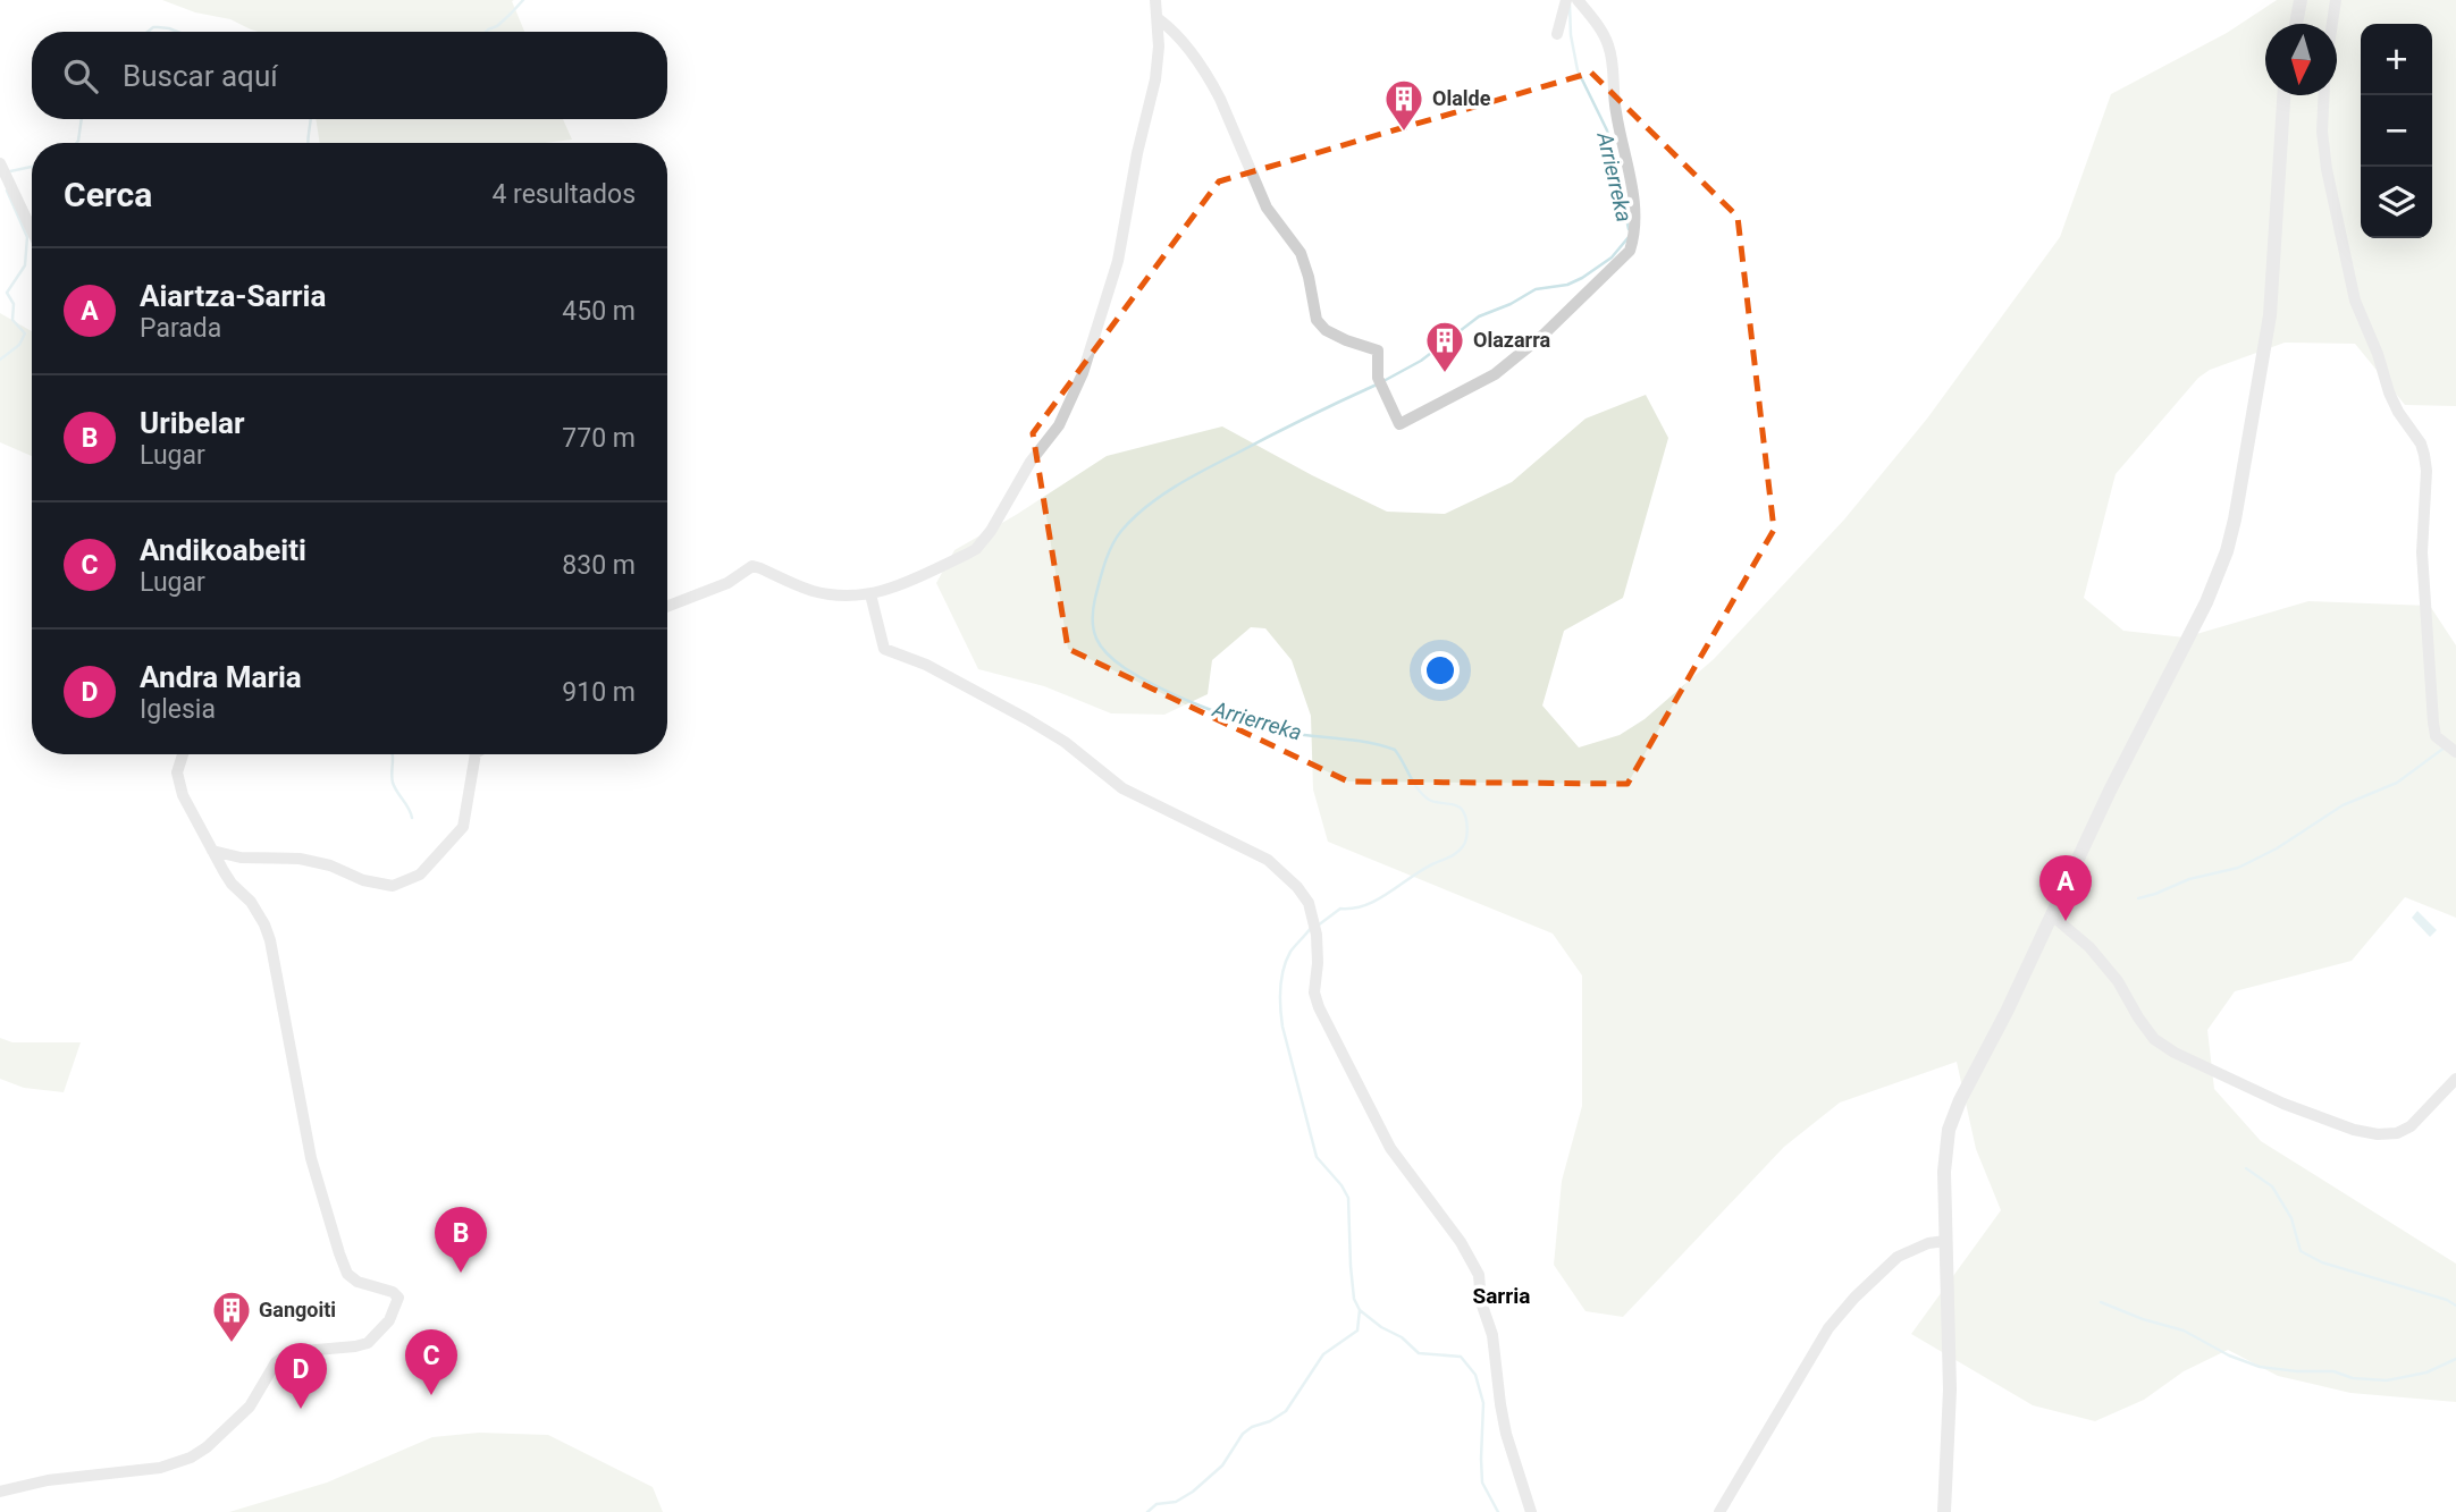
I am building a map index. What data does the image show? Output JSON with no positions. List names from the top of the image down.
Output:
{
  "districts": ["Sarria"],
  "water": ["Arrierreka"],
  "places": {
    "building": ["Olalde", "Olazarra", "Gangoiti"]
  },
  "north": "bottom",
  "page": {
    "map_buttons": ["+", "−"],
    "search": "Buscar aquí",
    "heading": ["Cerca", "4 resultados"],
    "list": [
      {
        "mark": "A",
        "name": "Aiartza-Sarria",
        "note": "Parada",
        "value": "450 m"
      },
      {
        "mark": "B",
        "name": "Uribelar",
        "note": "Lugar",
        "value": "770 m"
      },
      {
        "mark": "C",
        "name": "Andikoabeiti",
        "note": "Lugar",
        "value": "830 m"
      },
      {
        "mark": "D",
        "name": "Andra Maria",
        "note": "Iglesia",
        "value": "910 m"
      }
    ],
    "pins": [
      "A",
      "B",
      "C",
      "D"
    ]
  }
}
